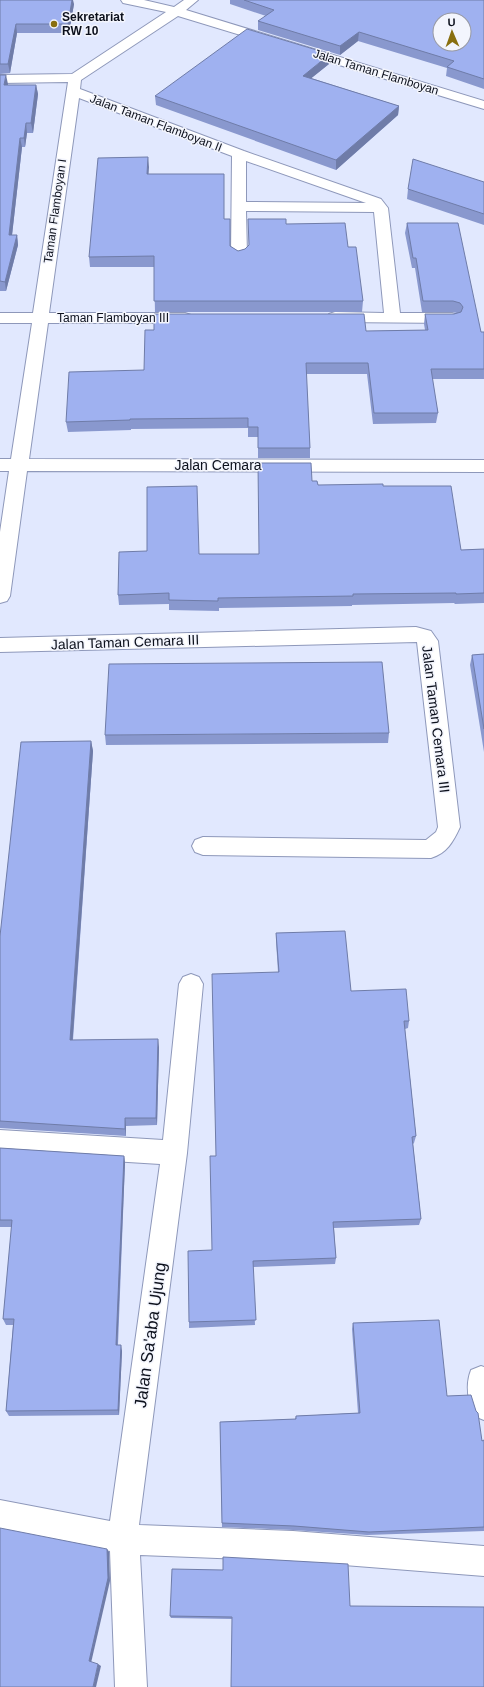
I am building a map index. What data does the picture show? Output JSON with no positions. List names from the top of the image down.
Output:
{
  "streets": {
    "street": [
      "Jalan Taman Flamboyan",
      "Jalan Taman Flamboyan II",
      "Taman Flamboyan I",
      "Taman Flamboyan III",
      "Jalan Cemara",
      "Jalan Taman Cemara III",
      "Jalan Sa'aba Ujung"
    ]
  },
  "crossings": [
    ["Jalan Taman Flamboyan II", "Taman Flamboyan I"],
    ["Taman Flamboyan I", "Taman Flamboyan III"],
    ["Taman Flamboyan I", "Jalan Cemara"]
  ],
  "places": ["Sekretariat RW 10"],
  "north": "top"
}
